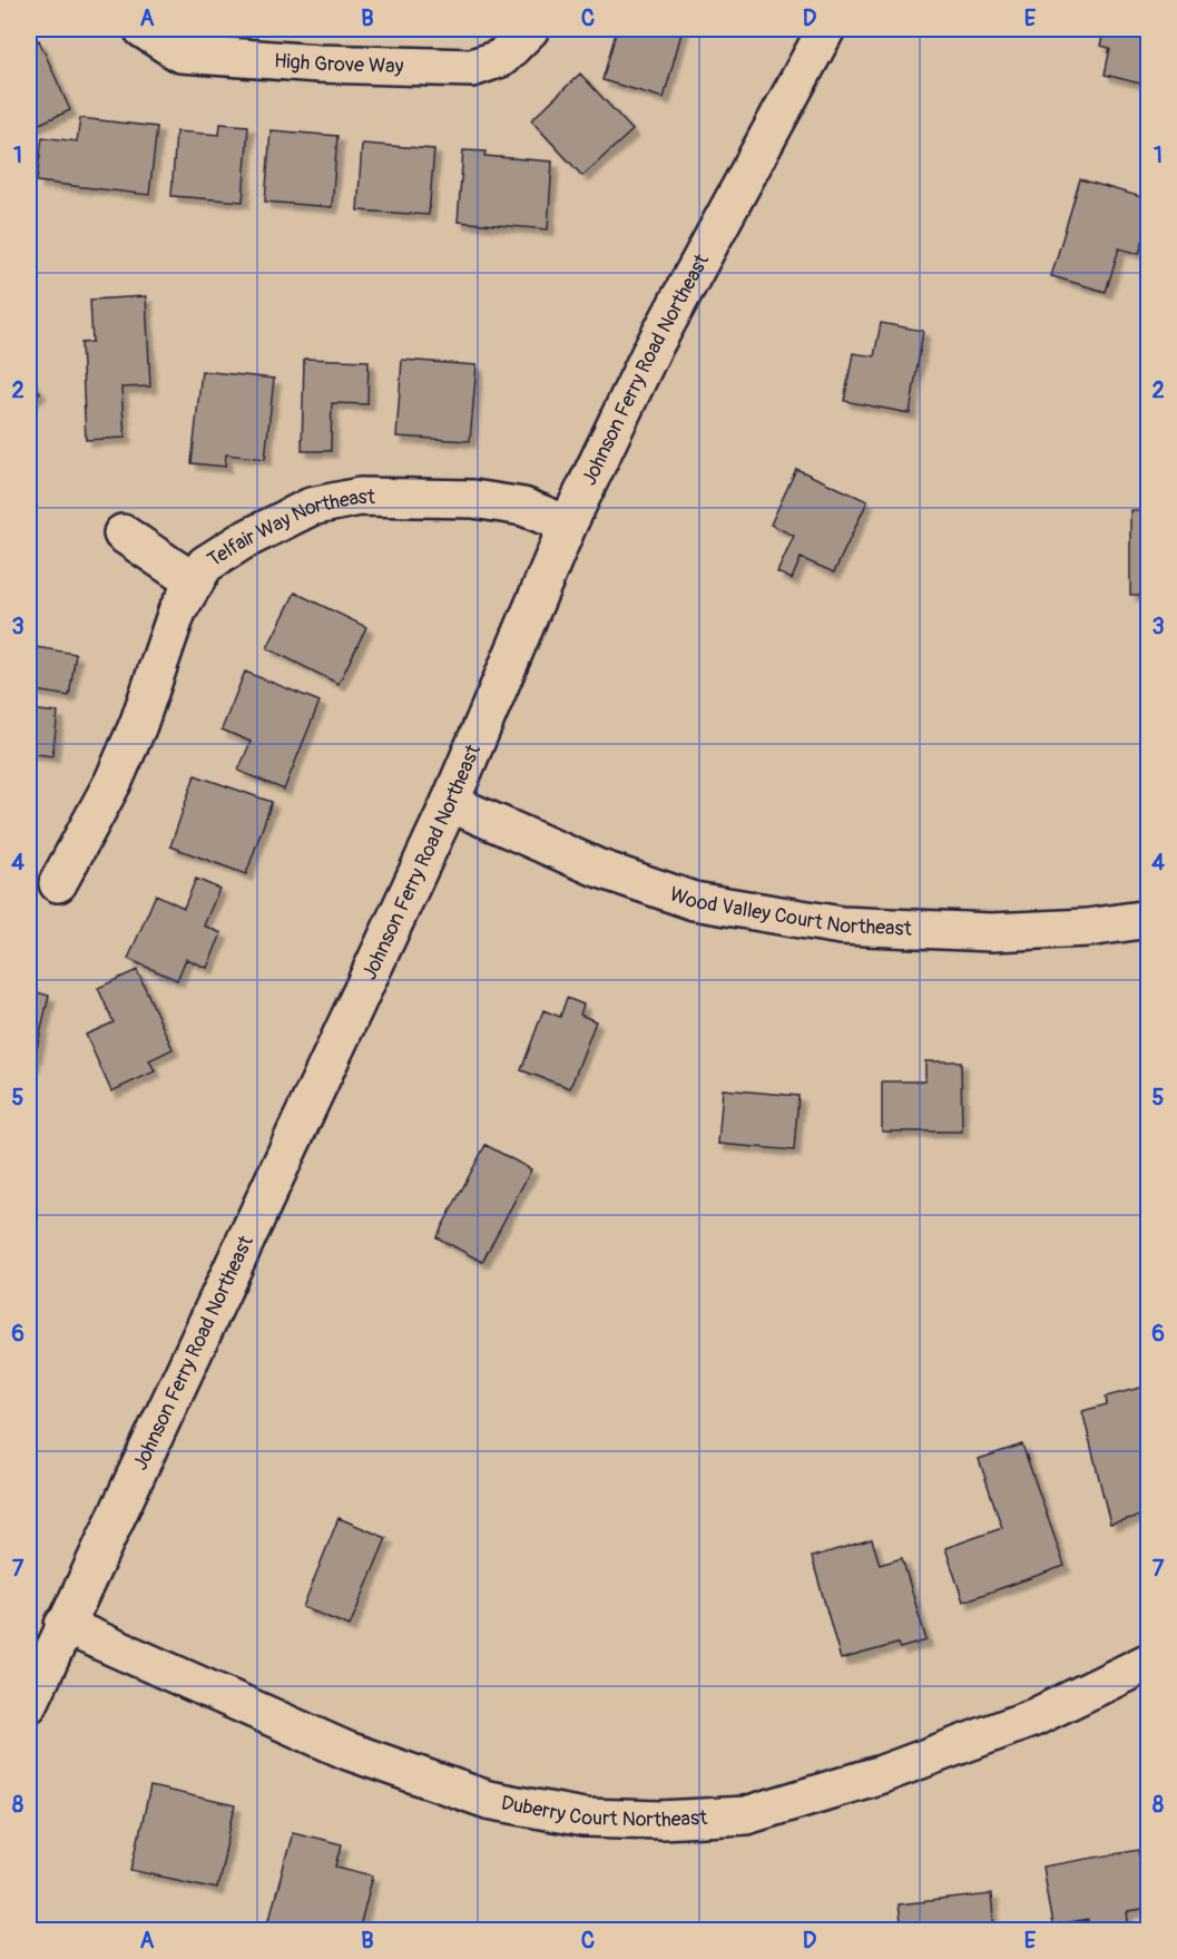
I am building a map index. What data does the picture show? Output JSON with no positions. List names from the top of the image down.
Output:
{
  "streets": {
    "street": [
      "High Grove Way",
      "Johnson Ferry Road Northeast",
      "Telfair Way Northeast",
      "Wood Valley Court Northeast",
      "Duberry Court Northeast"
    ]
  },
  "crossings": [
    ["Johnson Ferry Road Northeast", "Telfair Way Northeast"],
    ["Johnson Ferry Road Northeast", "Wood Valley Court Northeast"],
    ["Johnson Ferry Road Northeast", "Duberry Court Northeast"]
  ],
  "grid": {
    "columns": [
      "A",
      "B",
      "C",
      "D",
      "E"
    ],
    "rows": [
      "1",
      "2",
      "3",
      "4",
      "5",
      "6",
      "7",
      "8"
    ]
  }
}
